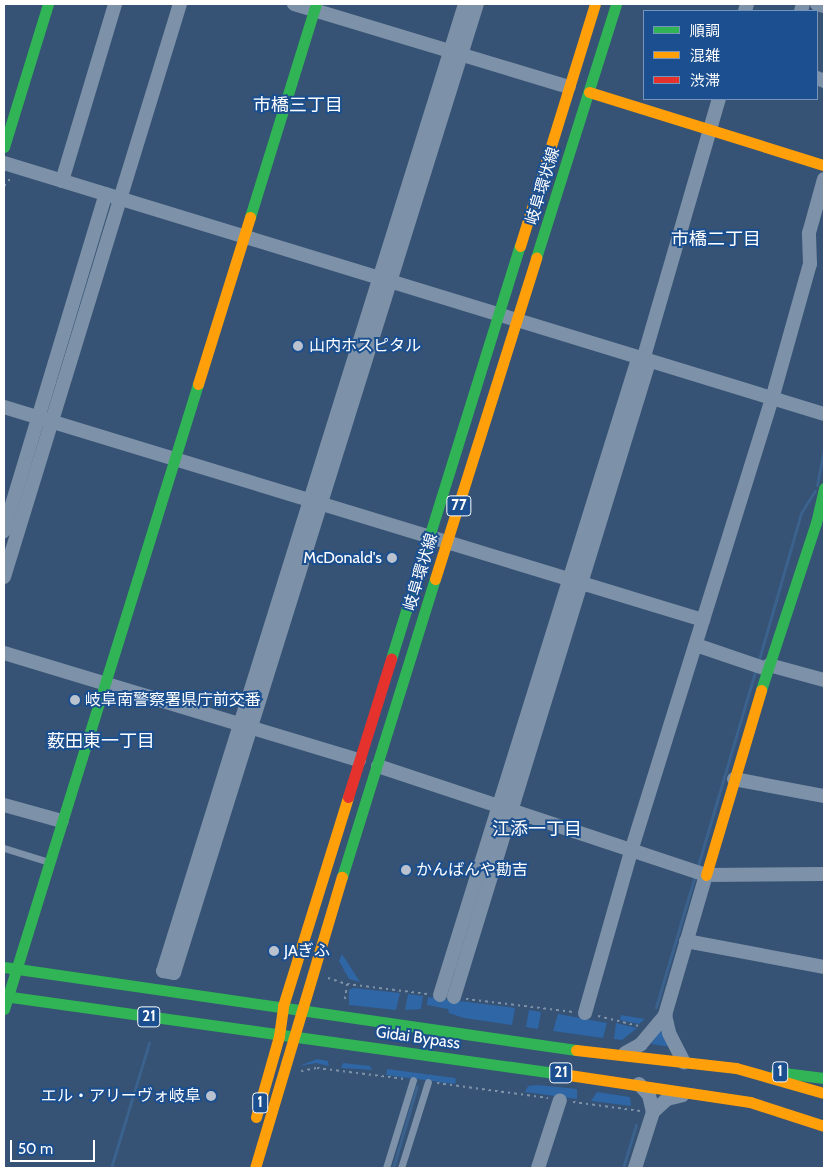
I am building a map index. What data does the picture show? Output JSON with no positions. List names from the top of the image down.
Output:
{
  "streets": {
    "main road": [
      "岐阜環状線",
      "77",
      "21",
      "Gidai Bypass",
      "1"
    ]
  },
  "crossings": [
    ["岐阜環状線", "77"],
    ["岐阜環状線", "Gidai Bypass"],
    ["77", "Gidai Bypass"],
    ["77", "1"],
    ["Gidai Bypass", "1"]
  ],
  "districts": [
    "市橋三丁目",
    "市橋二丁目",
    "薮田東一丁目",
    "江添一丁目"
  ],
  "places": [
    "山内ホスピタル",
    "McDonald's",
    "岐阜南警察署県庁前交番",
    "かんばんや勘吉",
    "JAぎふ",
    "エル・アリーヴォ岐阜"
  ],
  "legend": ["順調", "混雑", "渋滞"],
  "scale_bar": "50 m"
}
